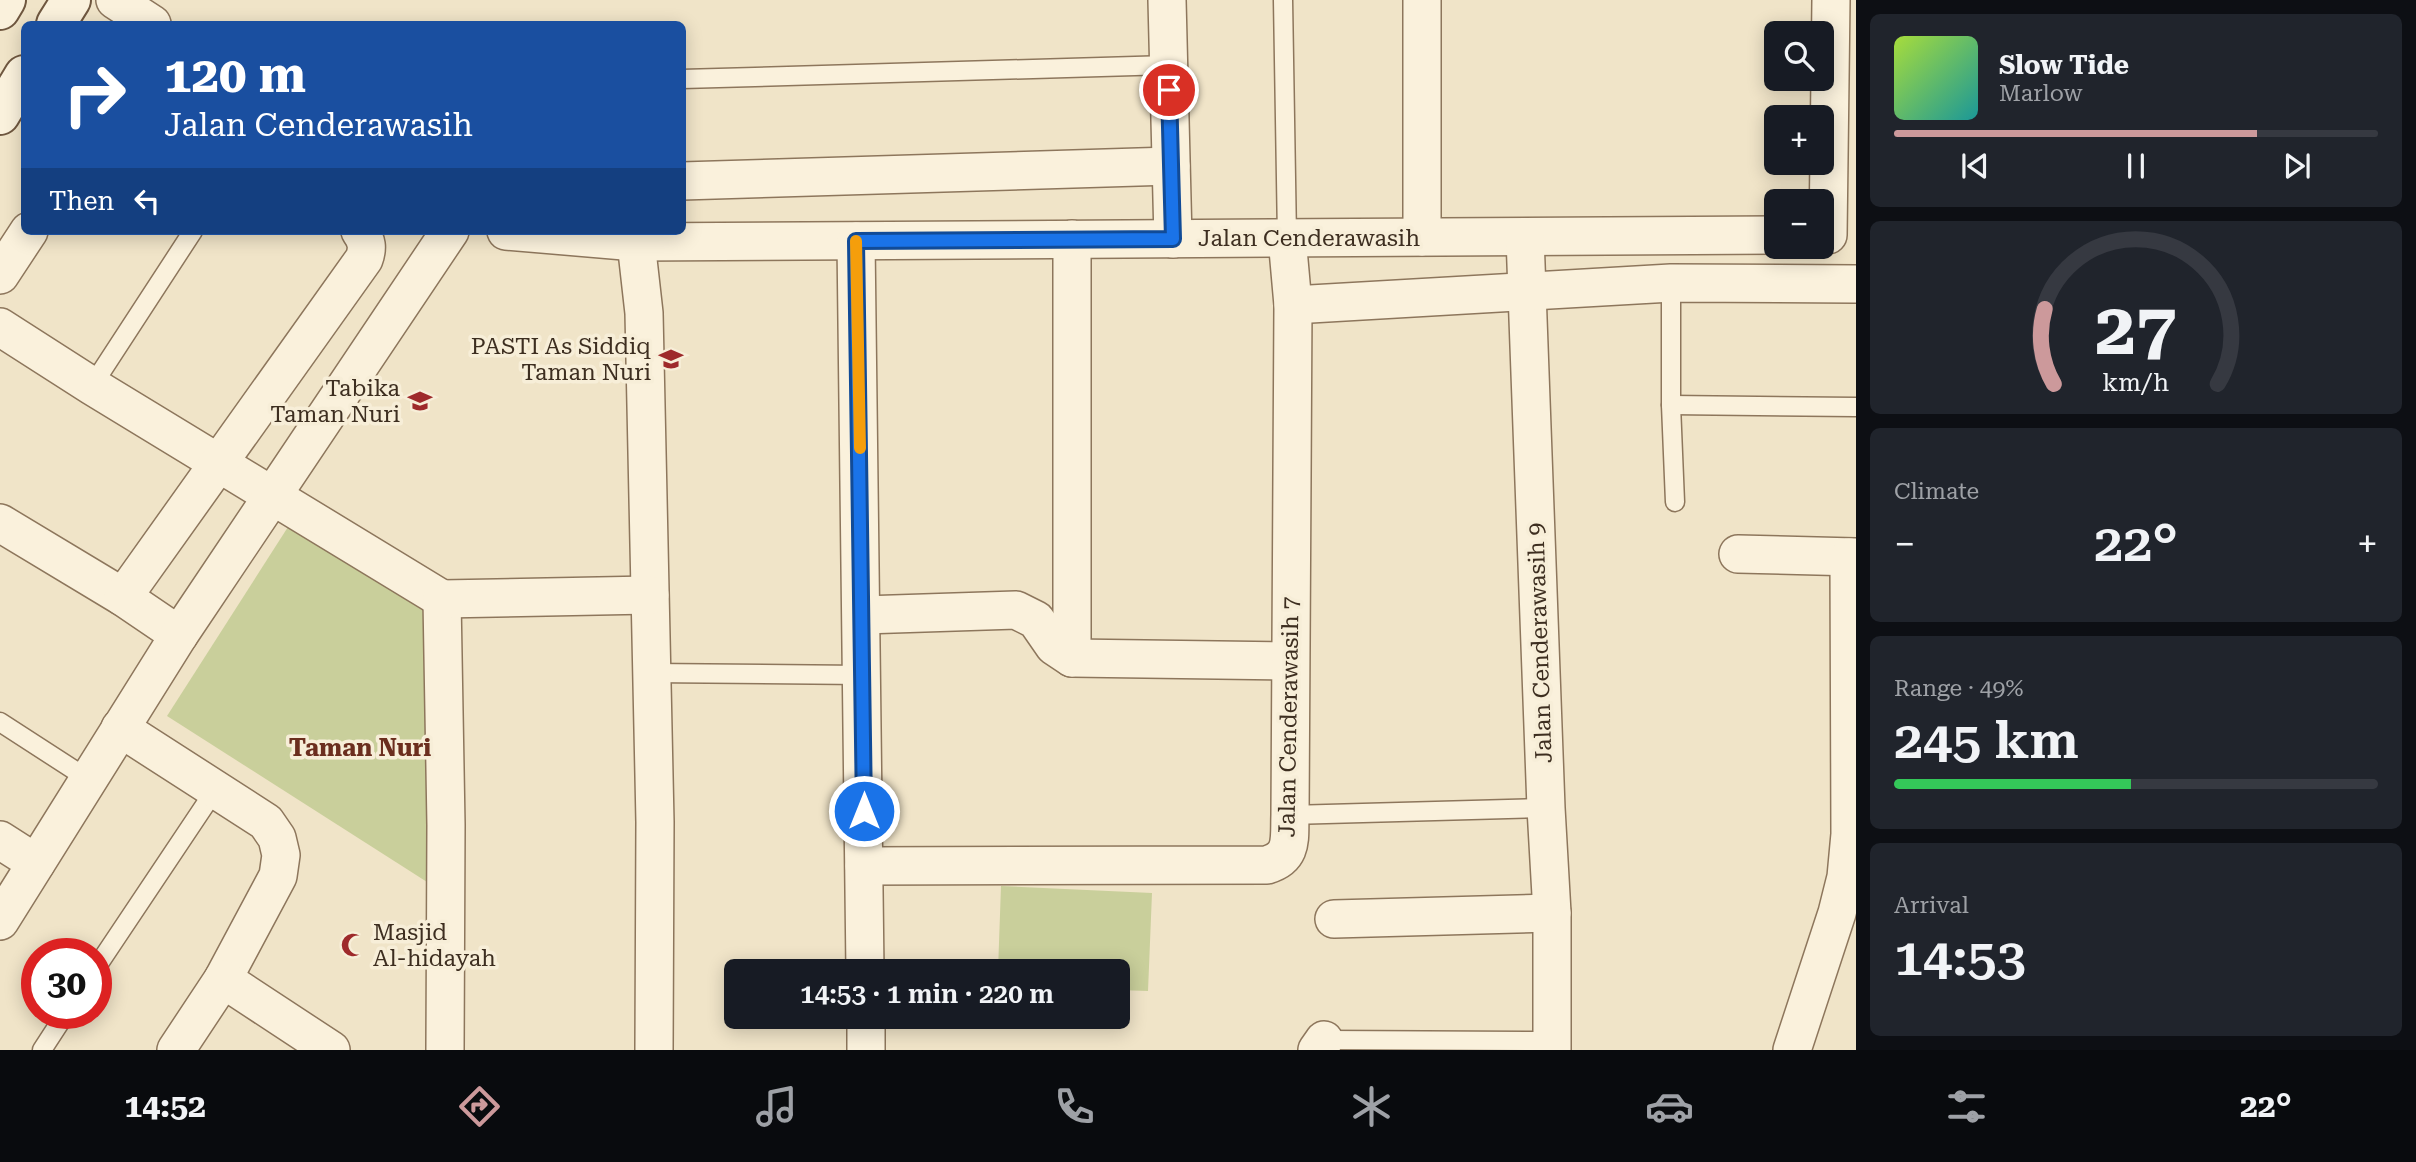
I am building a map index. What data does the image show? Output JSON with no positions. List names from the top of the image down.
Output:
{
  "streets": {
    "street": ["Jalan Cenderawasih", "Jalan Cenderawasih 9", "Jalan Cenderawasih 7"]
  },
  "crossings": [
    ["Jalan Cenderawasih", "Jalan Cenderawasih 9"],
    ["Jalan Cenderawasih", "Jalan Cenderawasih 7"]
  ],
  "districts": ["Taman Nuri"],
  "places": {
    "school or university": ["PASTI As Siddiq Taman Nuri", "Tabika Taman Nuri"],
    "mosque": ["Masjid Al-hidayah"]
  },
  "page": {
    "map_buttons": ["+", "−"],
    "turn": ["120 m", "Jalan Cenderawasih"],
    "song": ["Slow Tide", "Marlow"],
    "then": "Then",
    "tile": [
      "Climate",
      ["Range · 49%", "245 km"],
      ["Arrival", "14:53"]
    ],
    "heat": ["−", "22°", "+"],
    "limit": "30",
    "trip": "14:53 · 1 min · 220 m",
    "tabs": ["14:52", "22°"],
    "gauge": ["27", "km/h"]
  }
}
